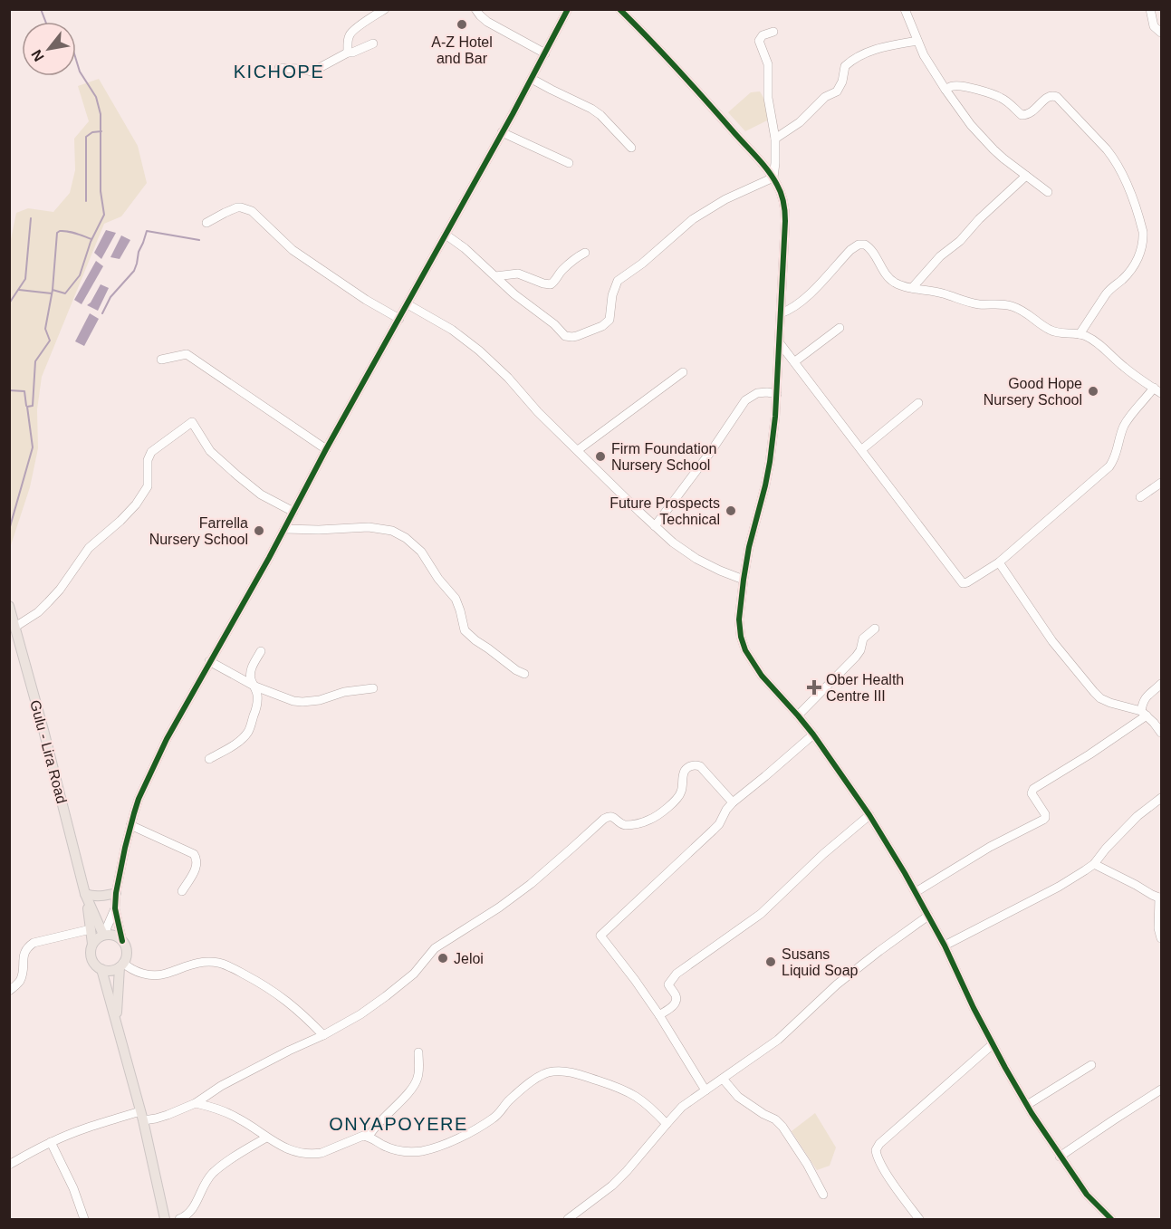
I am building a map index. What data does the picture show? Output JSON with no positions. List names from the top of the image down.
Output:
{
  "streets": {
    "main road": ["Gulu - Lira Road"]
  },
  "districts": ["KICHOPE", "ONYAPOYERE"],
  "places": {
    "other": [
      "A-Z Hotel and Bar",
      "Good Hope Nursery School",
      "Firm Foundation Nursery School",
      "Future Prospects Technical",
      "Farrella Nursery School",
      "Jeloi",
      "Susans Liquid Soap"
    ],
    "health": ["Ober Health Centre III"]
  },
  "north": "bottom left"
}
